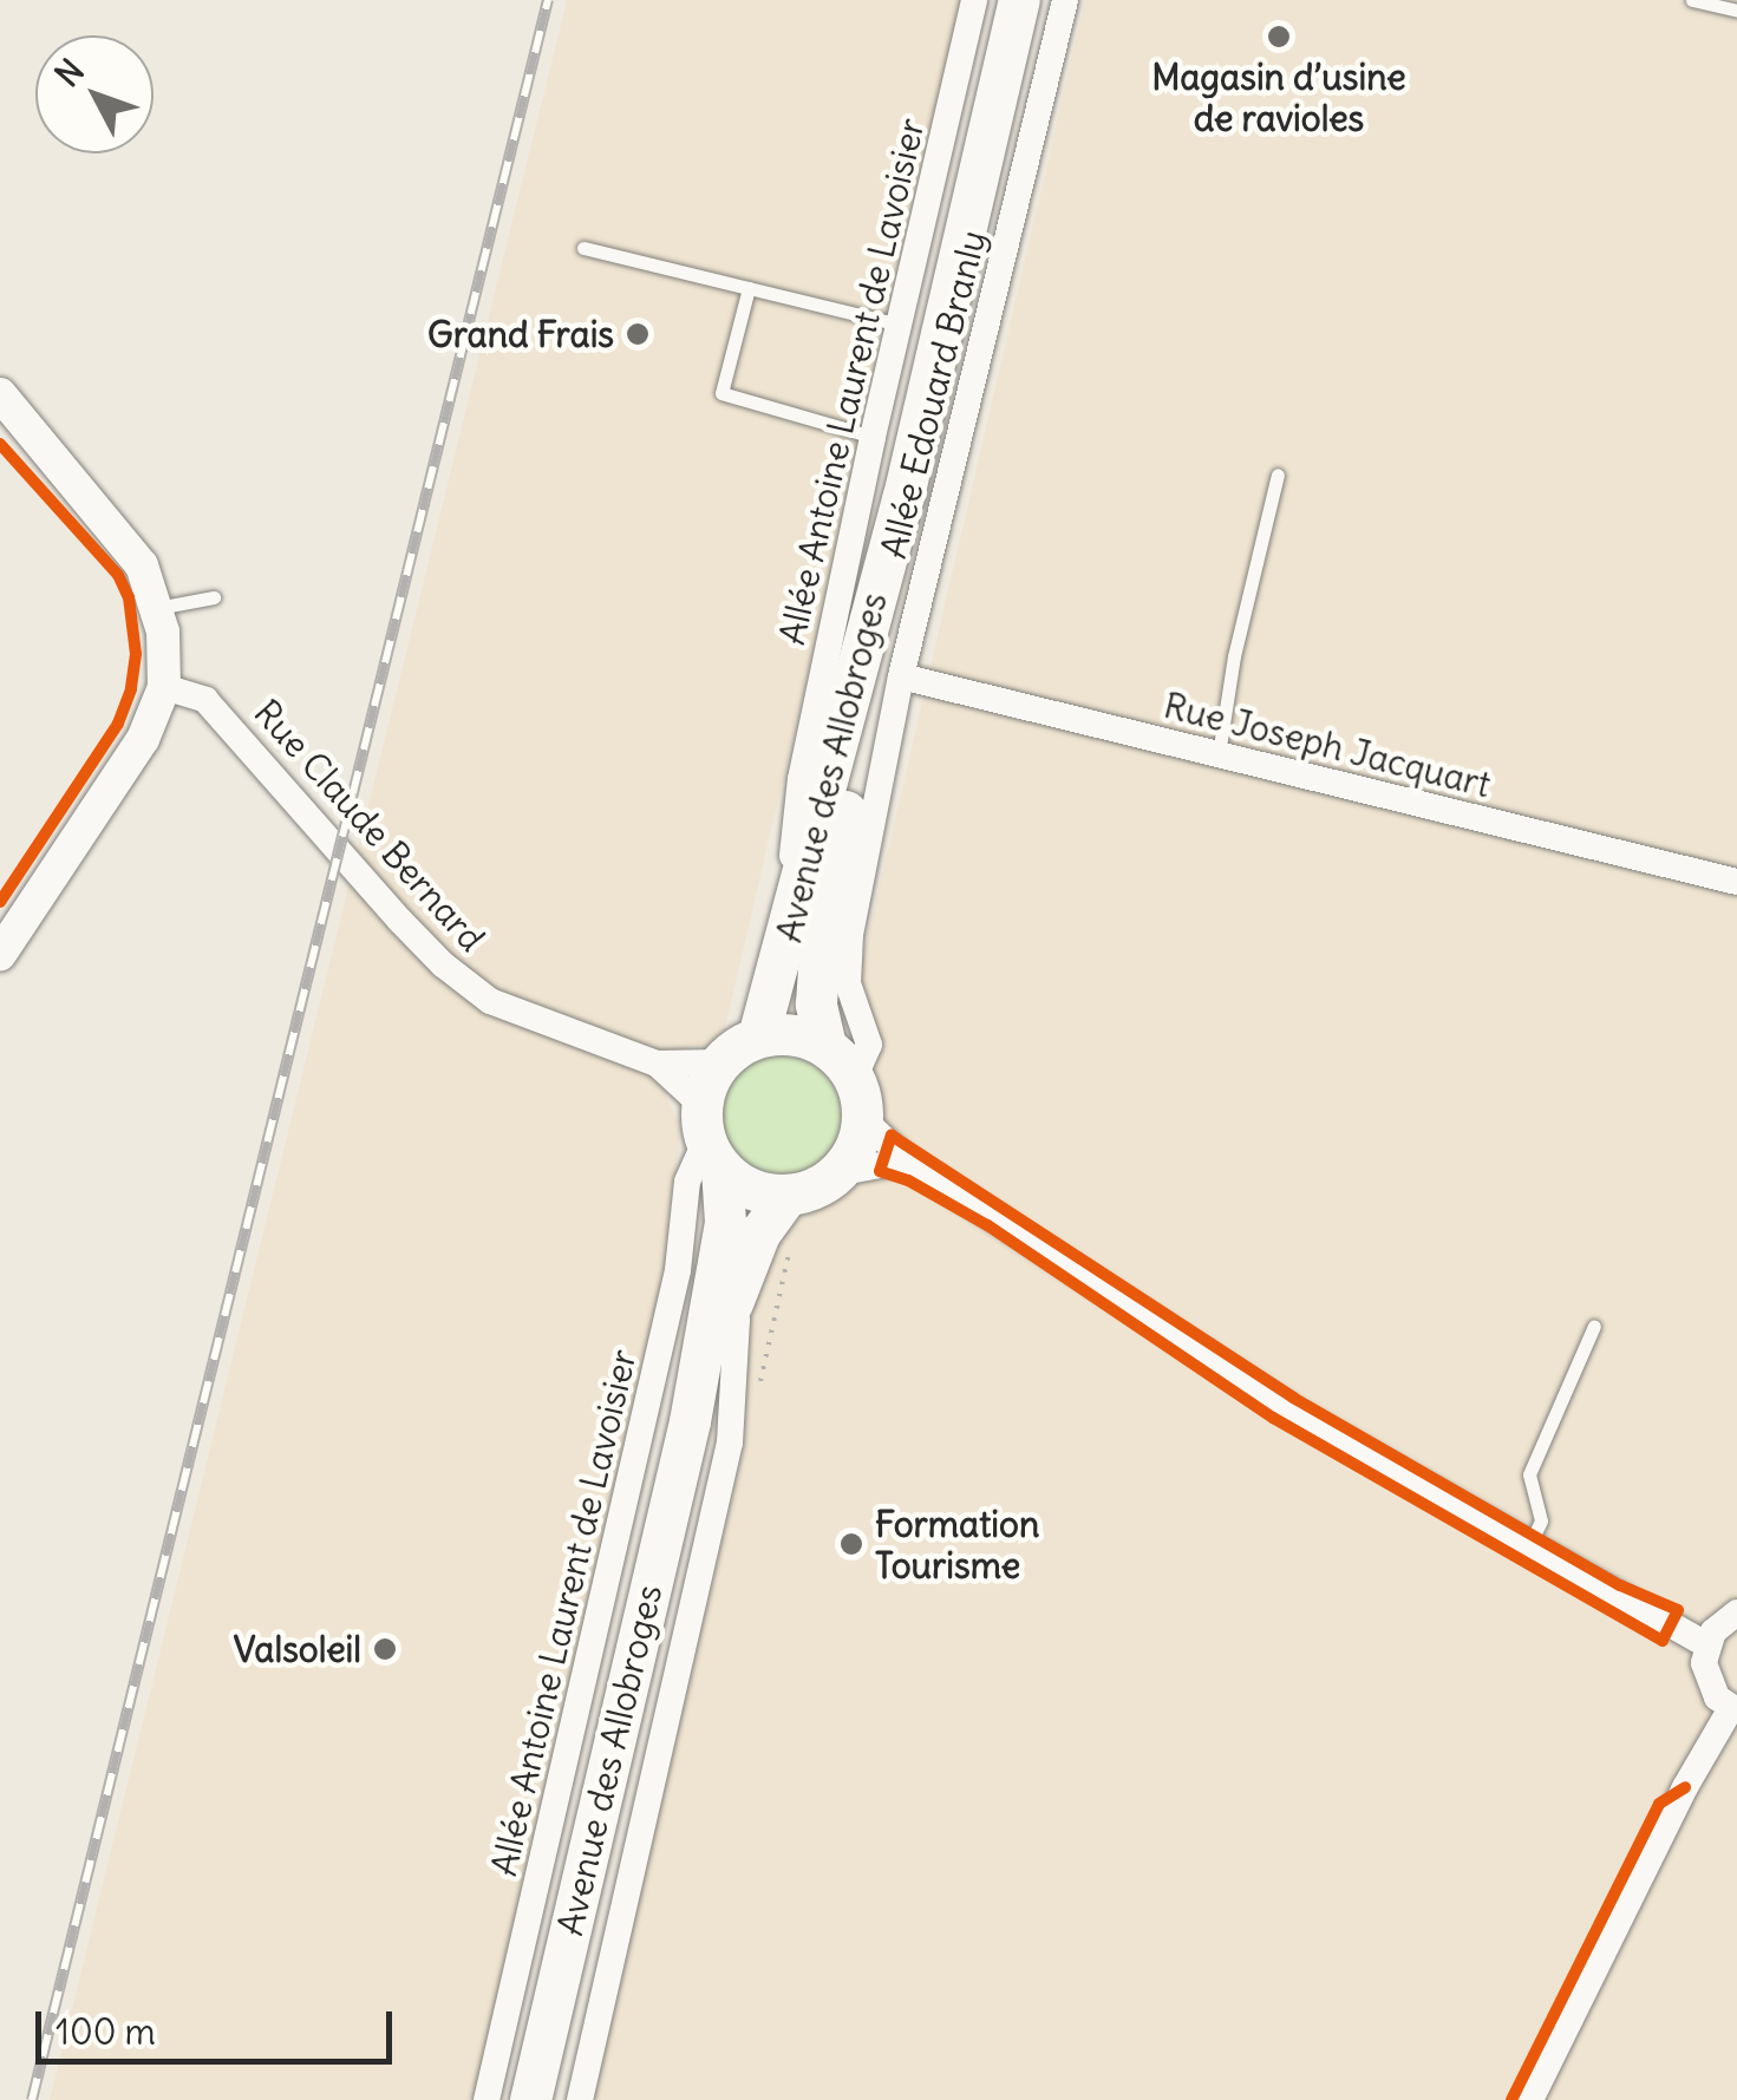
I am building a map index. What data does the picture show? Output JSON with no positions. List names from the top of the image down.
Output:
{
  "streets": {
    "main road": ["Avenue des Allobroges"],
    "street": [
      "Allée Antoine Laurent de Lavoisier",
      "Allée Edouard Branly",
      "Rue Joseph Jacquart",
      "Rue Claude Bernard"
    ]
  },
  "crossings": [
    ["Allée Antoine Laurent de Lavoisier", "Allée Edouard Branly"],
    ["Allée Antoine Laurent de Lavoisier", "Avenue des Allobroges"],
    ["Allée Antoine Laurent de Lavoisier", "Rue Claude Bernard"],
    ["Allée Edouard Branly", "Rue Joseph Jacquart"],
    ["Allée Edouard Branly", "Avenue des Allobroges"],
    ["Allée Edouard Branly", "Rue Claude Bernard"],
    ["Avenue des Allobroges", "Rue Claude Bernard"]
  ],
  "places": [
    "Magasin d’usine de ravioles",
    "Grand Frais",
    "Formation Tourisme",
    "Valsoleil"
  ],
  "scale_bar": "100 m",
  "north": "top left"
}
